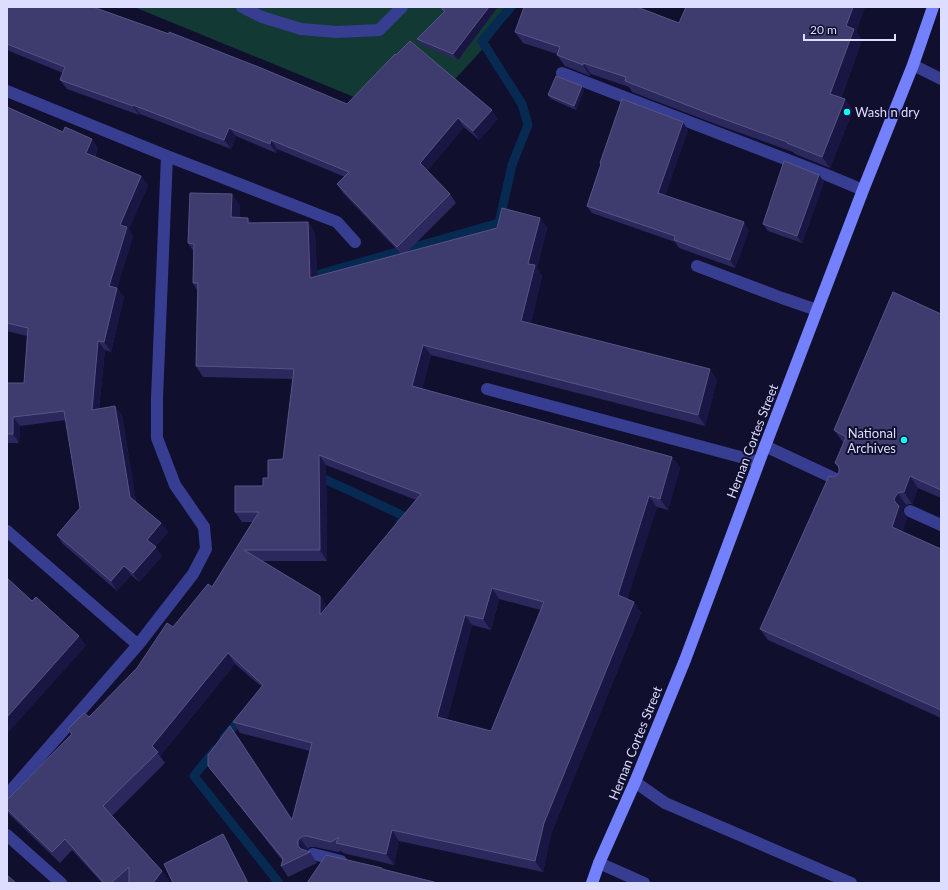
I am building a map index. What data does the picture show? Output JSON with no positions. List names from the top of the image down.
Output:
{
  "streets": {
    "main road": ["Hernan Cortes Street"]
  },
  "places": ["Wash n dry", "National Archives"],
  "scale_bar": "20 m"
}
